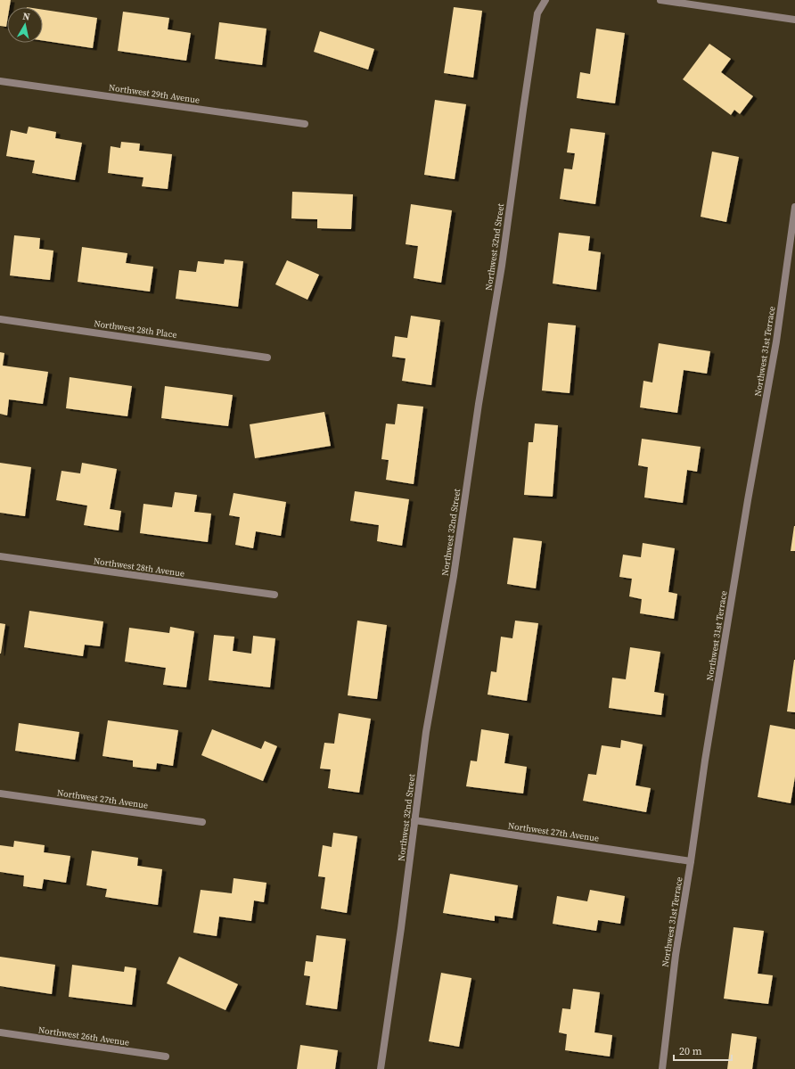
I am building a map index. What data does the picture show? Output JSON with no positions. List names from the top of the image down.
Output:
{
  "streets": {
    "street": [
      "Northwest 29th Avenue",
      "Northwest 32nd Street",
      "Northwest 28th Place",
      "Northwest 31st Terrace",
      "Northwest 28th Avenue",
      "Northwest 27th Avenue",
      "Northwest 26th Avenue"
    ]
  },
  "crossings": [
    ["Northwest 32nd Street", "Northwest 27th Avenue"],
    ["Northwest 31st Terrace", "Northwest 27th Avenue"]
  ],
  "scale_bar": "20 m",
  "north": "top"
}
